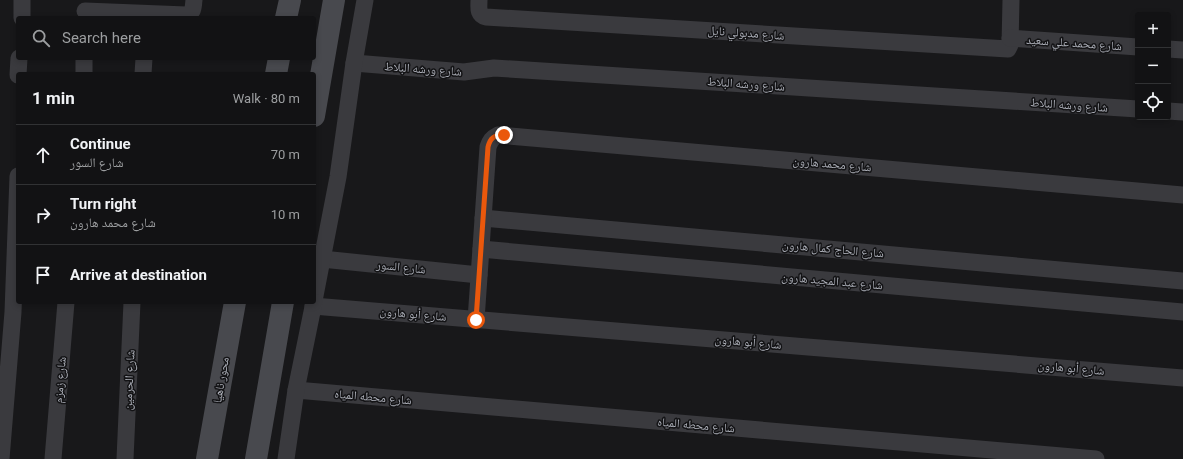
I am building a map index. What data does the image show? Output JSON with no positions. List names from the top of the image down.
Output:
{
  "streets": {
    "main road": ["محور ناهيا"],
    "street": [
      "شارع مدبولي نايل",
      "شارع محمد علي سعيد",
      "شارع ورشه البلاط",
      "شارع محمد هارون",
      "شارع الحاج كمال هارون",
      "شارع السور",
      "شارع عبد المجيد هارون",
      "شارع أبو هارون",
      "شارع زمزم",
      "شارع الحرمين",
      "شارع محطه المياه"
    ]
  },
  "crossings": [
    ["شارع مدبولي نايل", "شارع محمد علي سعيد"],
    ["شارع محمد هارون", "شارع الحاج كمال هارون"]
  ],
  "page": {
    "map_buttons": ["+", "−"],
    "search": "Search here",
    "heading": ["1 min", "Walk · 80 m"],
    "list": [
      ["Continue", "شارع السور", "70 m"],
      ["Turn right", "شارع محمد هارون", "10 m"],
      "Arrive at destination"
    ]
  }
}
